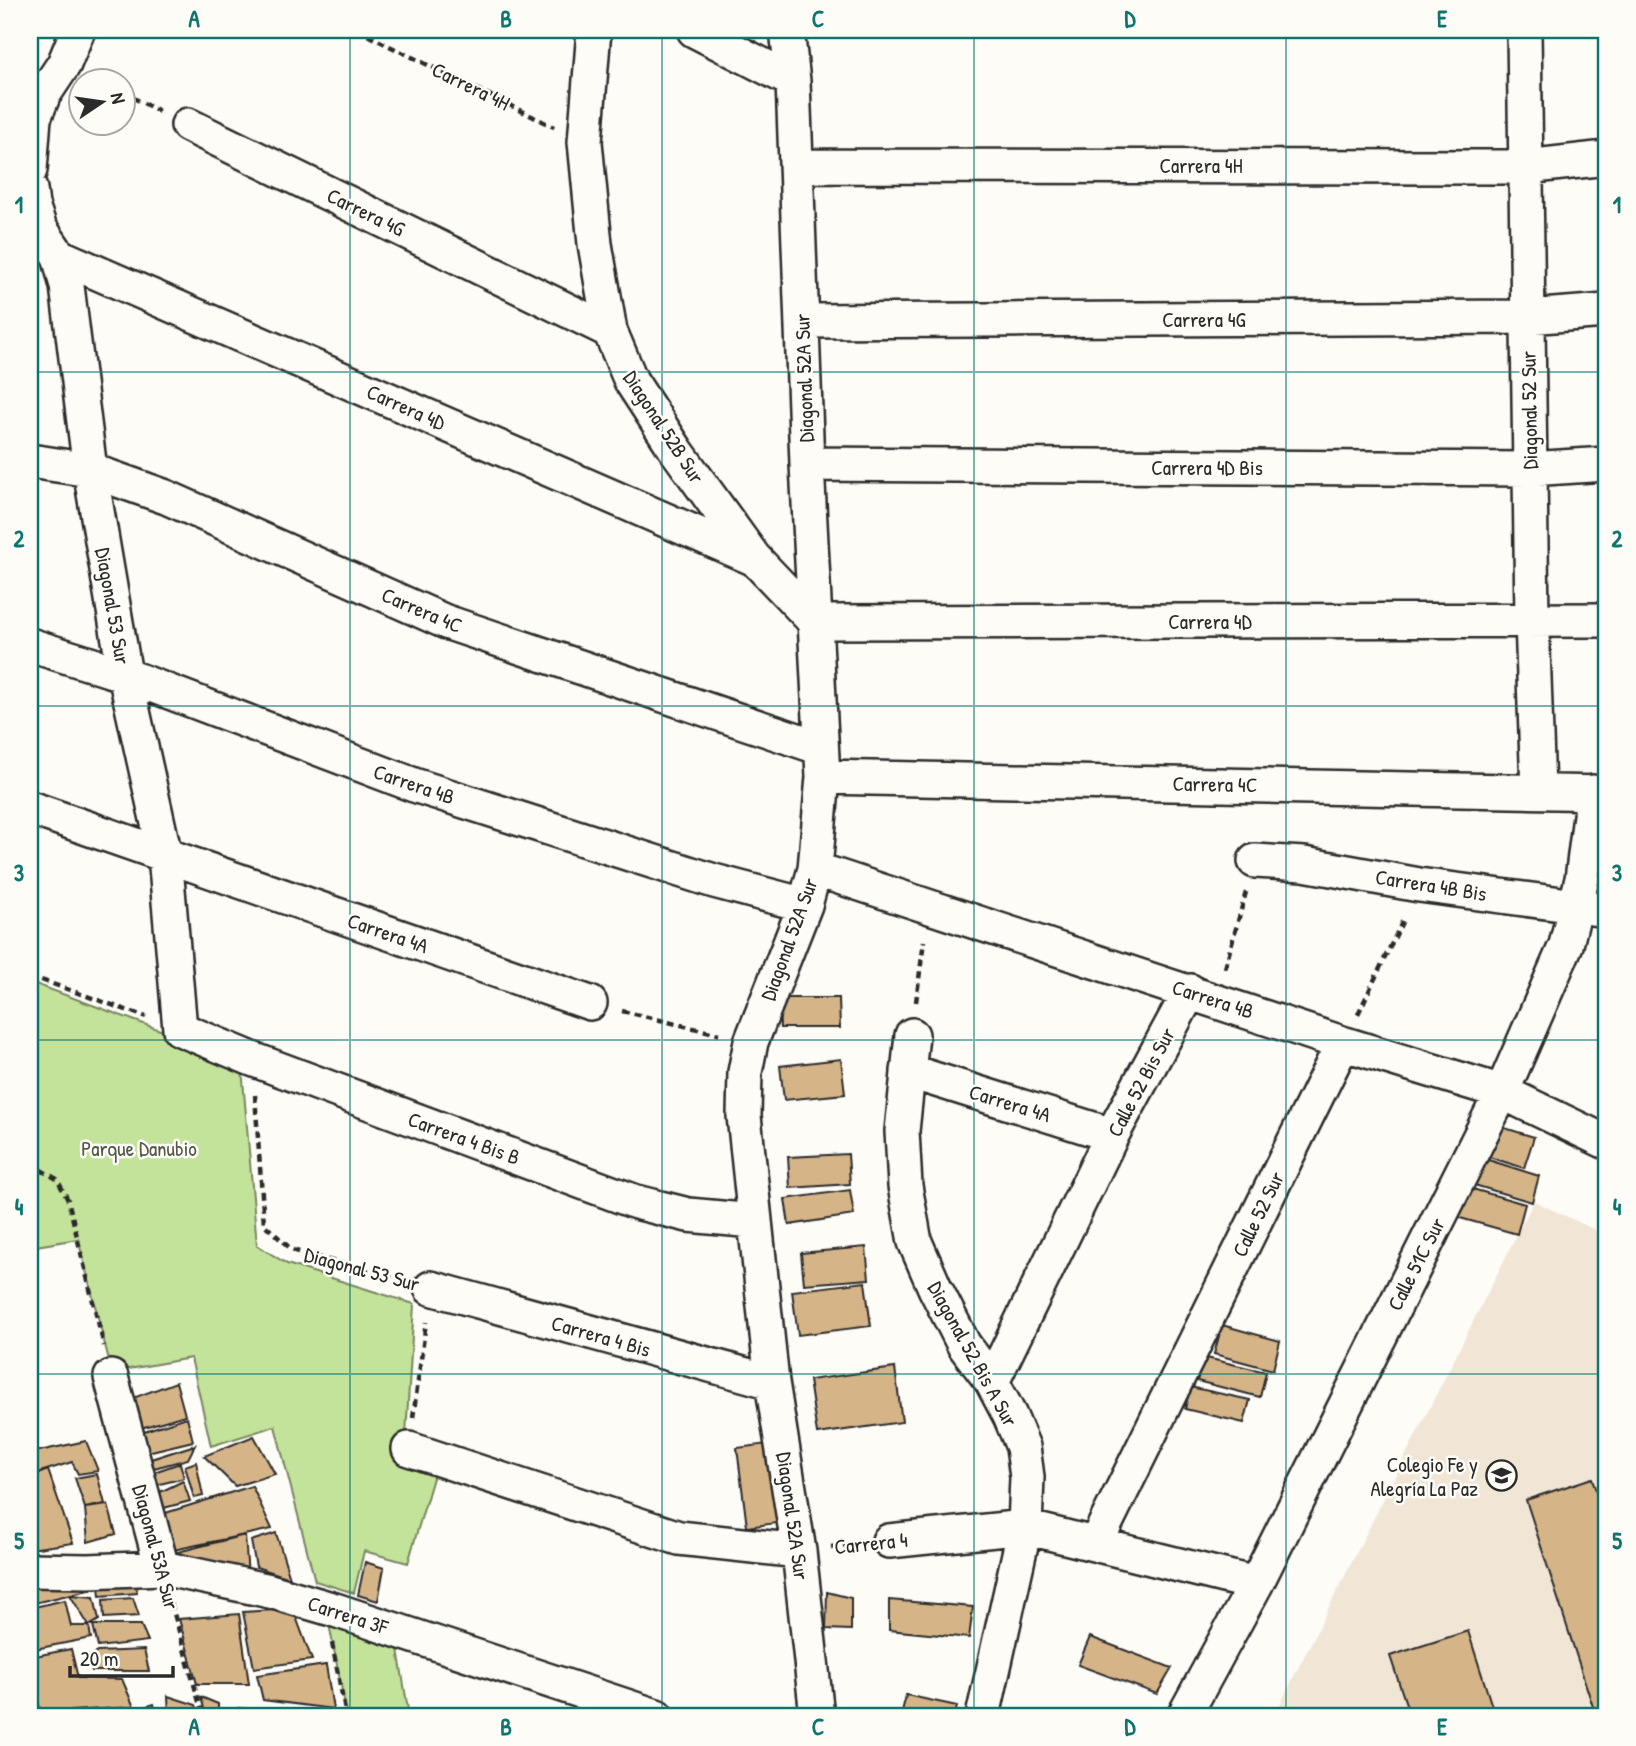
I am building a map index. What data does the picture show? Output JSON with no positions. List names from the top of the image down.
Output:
{
  "streets": {
    "street": [
      "Carrera 4H",
      "Carrera 4G",
      "Diagonal 52A Sur",
      "Carrera 4D",
      "Diagonal 52 Sur",
      "Diagonal 52B Sur",
      "Carrera 4D Bis",
      "Diagonal 53 Sur",
      "Carrera 4C",
      "Carrera 4B",
      "Carrera 4B Bis",
      "Carrera 4A",
      "Calle 52 Bis Sur",
      "Carrera 4 Bis B",
      "Calle 52 Sur",
      "Calle 51C Sur",
      "Carrera 4 Bis",
      "Diagonal 52 Bis A Sur",
      "Carrera 4",
      "Diagonal 53A Sur",
      "Carrera 3F"
    ]
  },
  "crossings": [
    ["Carrera 4H", "Diagonal 52A Sur"],
    ["Carrera 4H", "Diagonal 52 Sur"],
    ["Carrera 4H", "Diagonal 52B Sur"],
    ["Carrera 4G", "Diagonal 52A Sur"],
    ["Carrera 4G", "Diagonal 52 Sur"],
    ["Carrera 4G", "Diagonal 52B Sur"],
    ["Diagonal 52A Sur", "Carrera 4D"],
    ["Diagonal 52A Sur", "Diagonal 52B Sur"],
    ["Diagonal 52A Sur", "Carrera 4D Bis"],
    ["Diagonal 52A Sur", "Carrera 4C"],
    ["Diagonal 52A Sur", "Carrera 4B"],
    ["Diagonal 52A Sur", "Carrera 4 Bis B"],
    ["Diagonal 52A Sur", "Carrera 4 Bis"],
    ["Diagonal 52A Sur", "Carrera 4"],
    ["Carrera 4D", "Diagonal 52 Sur"],
    ["Carrera 4D", "Diagonal 52B Sur"],
    ["Carrera 4D", "Diagonal 53 Sur"],
    ["Diagonal 52 Sur", "Carrera 4D Bis"],
    ["Diagonal 52 Sur", "Carrera 4C"],
    ["Diagonal 53 Sur", "Carrera 4C"],
    ["Diagonal 53 Sur", "Carrera 4B"],
    ["Diagonal 53 Sur", "Carrera 4A"],
    ["Diagonal 53 Sur", "Carrera 4 Bis B"],
    ["Diagonal 53 Sur", "Carrera 4 Bis"],
    ["Carrera 4C", "Calle 51C Sur"],
    ["Carrera 4B", "Calle 52 Bis Sur"],
    ["Carrera 4B", "Calle 52 Sur"],
    ["Carrera 4B", "Calle 51C Sur"],
    ["Carrera 4B Bis", "Calle 51C Sur"],
    ["Carrera 4A", "Calle 52 Bis Sur"],
    ["Carrera 4A", "Diagonal 52 Bis A Sur"],
    ["Calle 52 Bis Sur", "Diagonal 52 Bis A Sur"],
    ["Calle 52 Sur", "Carrera 4"],
    ["Calle 51C Sur", "Carrera 4"],
    ["Diagonal 52 Bis A Sur", "Carrera 4"],
    ["Diagonal 53A Sur", "Carrera 3F"]
  ],
  "parks": ["Parque Danubio"],
  "places": {
    "school or university": ["Colegio Fe y Alegría La Paz"]
  },
  "scale_bar": "20 m",
  "north": "right",
  "grid": {
    "columns": [
      "A",
      "B",
      "C",
      "D",
      "E"
    ],
    "rows": [
      "1",
      "2",
      "3",
      "4",
      "5"
    ]
  }
}
